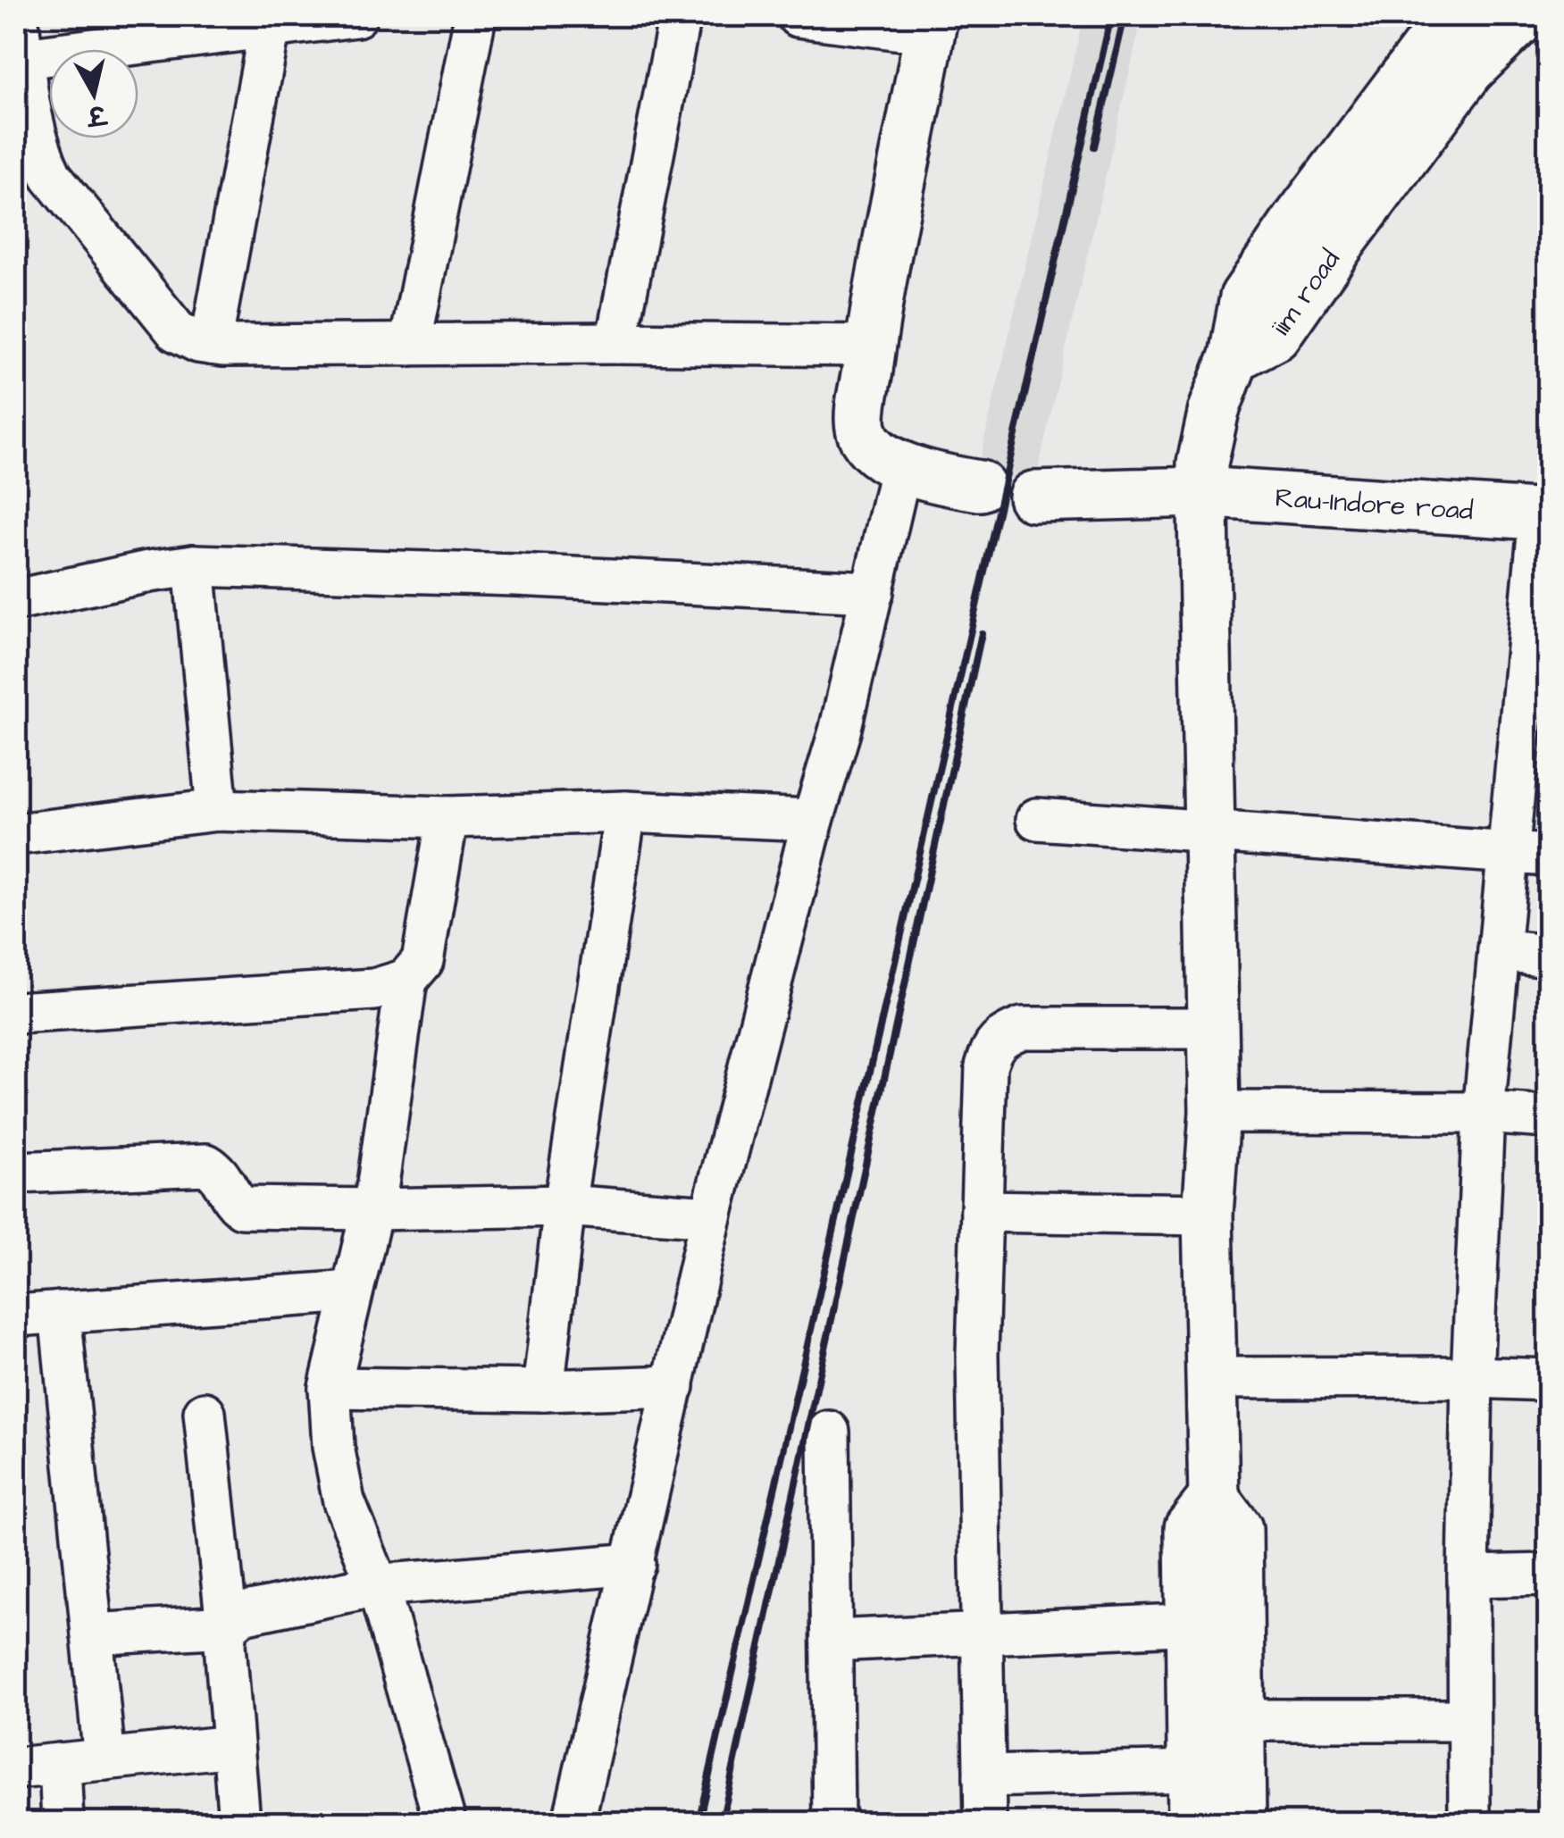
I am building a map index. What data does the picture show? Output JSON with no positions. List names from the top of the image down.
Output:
{
  "streets": {
    "street": ["iim road", "Rau-Indore road"]
  },
  "north": "bottom"
}
